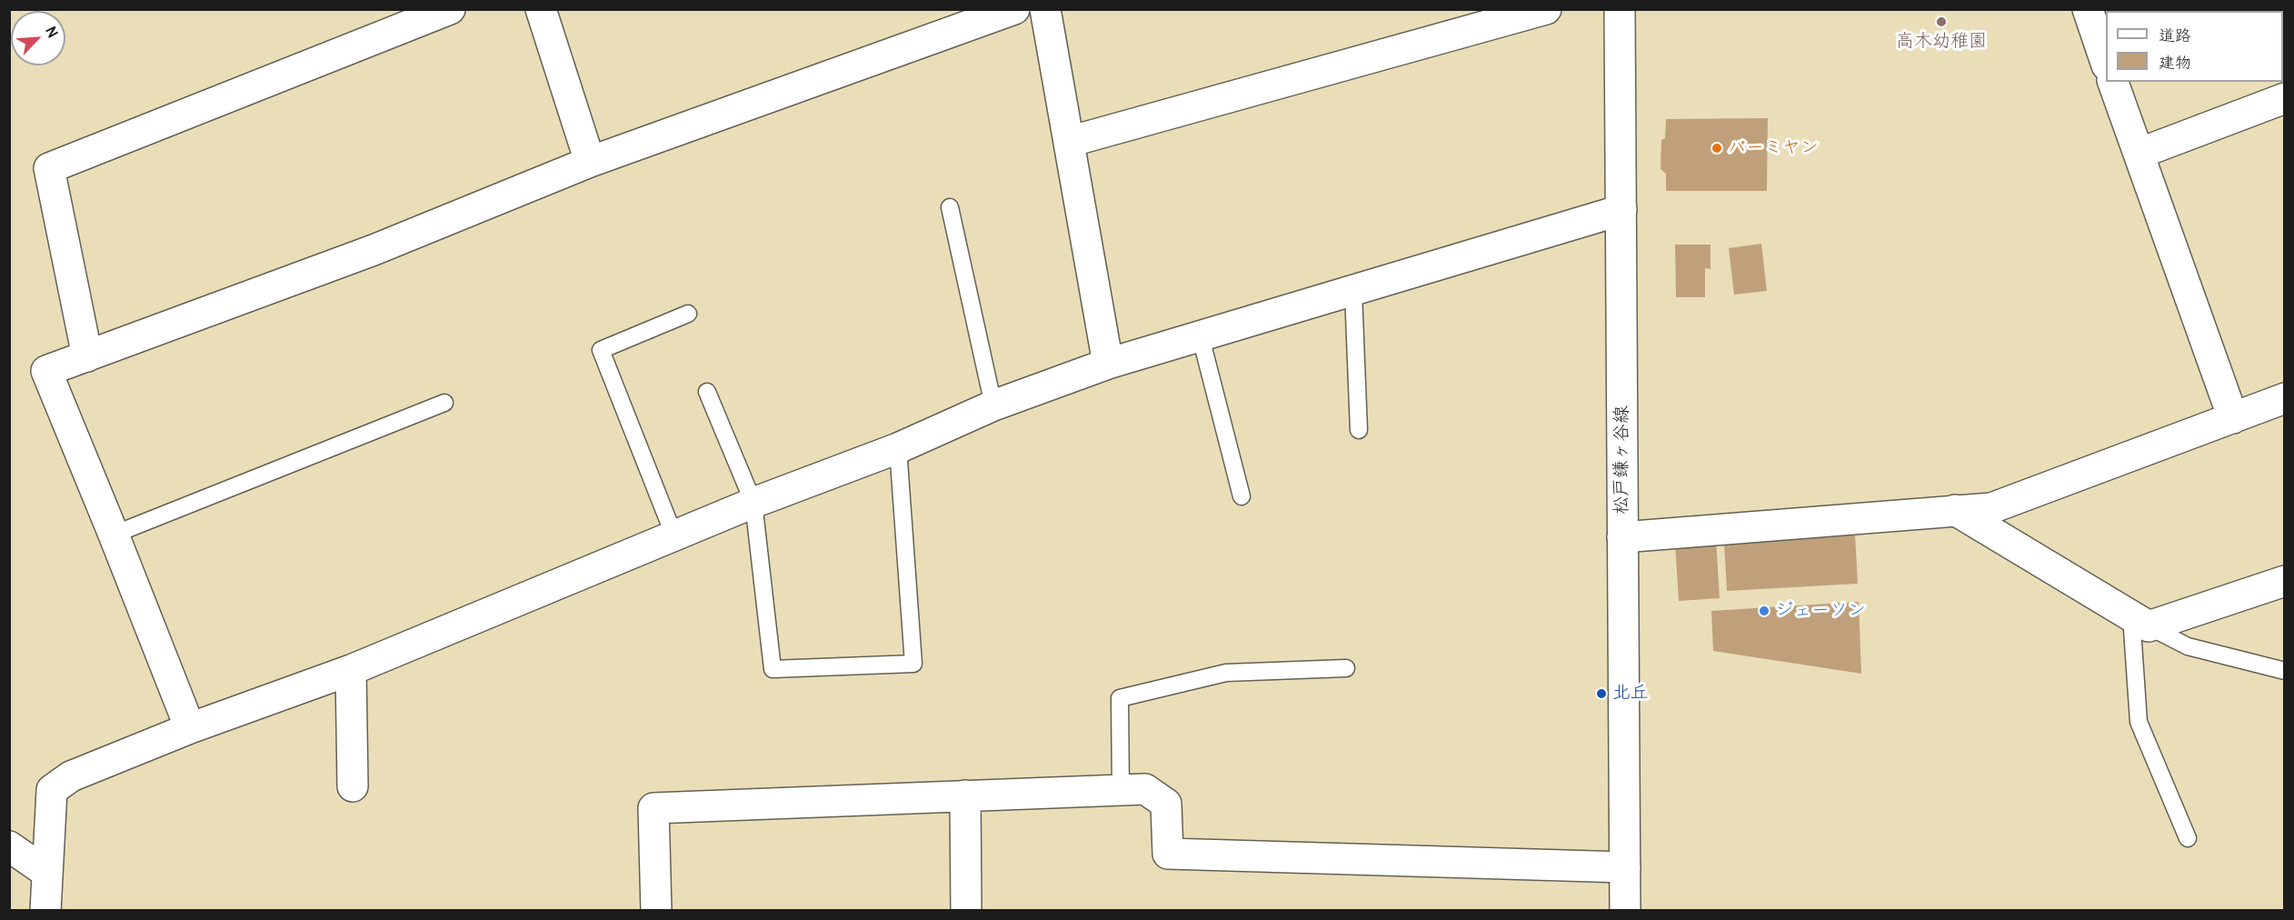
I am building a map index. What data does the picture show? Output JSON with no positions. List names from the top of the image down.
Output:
{
  "streets": {
    "street": ["松戸鎌ヶ谷線"]
  },
  "places": [
    "高木幼稚園",
    "バーミヤン",
    "ジェーソン",
    "北丘"
  ],
  "legend": ["道路", "建物"],
  "north": "top right"
}
